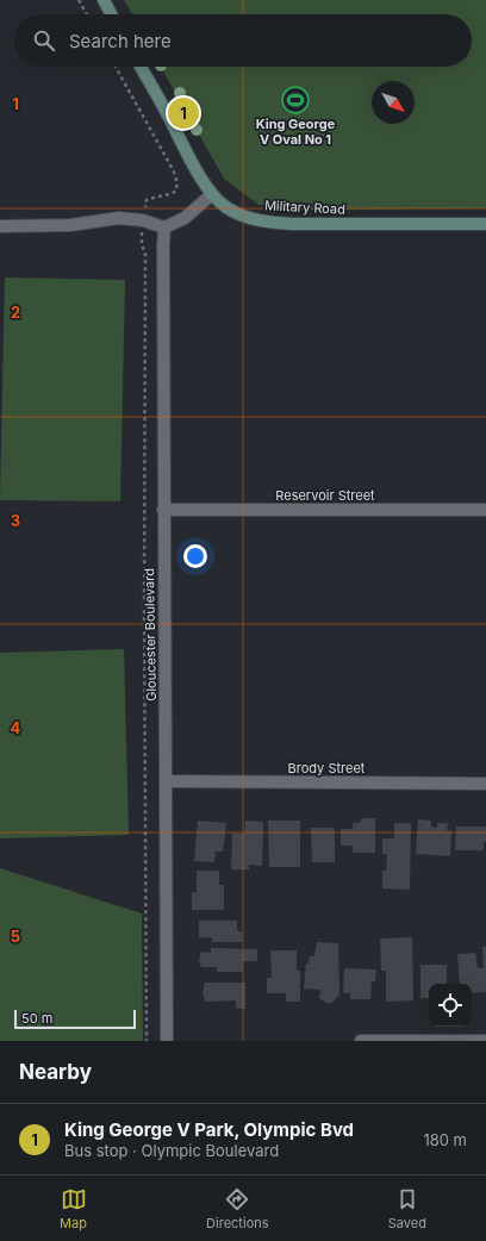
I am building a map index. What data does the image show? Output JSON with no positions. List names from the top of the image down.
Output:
{
  "streets": {
    "main road": ["Military Road"],
    "street": ["Reservoir Street", "Gloucester Boulevard", "Brody Street"]
  },
  "crossings": [
    ["Reservoir Street", "Gloucester Boulevard"],
    ["Gloucester Boulevard", "Brody Street"]
  ],
  "places": {
    "sports": ["King George V Oval No 1"]
  },
  "scale_bar": "50 m",
  "north": "bottom right",
  "page": {
    "search": "Search here",
    "pins": "1",
    "scale": "50 m",
    "heading": "Nearby",
    "list": [
      {
        "mark": "1",
        "name": "King George V Park, Olympic Bvd",
        "note": "Bus stop · Olympic Boulevard",
        "value": "180 m"
      }
    ],
    "nav": ["Map", "Directions", "Saved"]
  },
  "grid": {
    "rows": [
      "1",
      "2",
      "3",
      "4",
      "5"
    ]
  }
}
